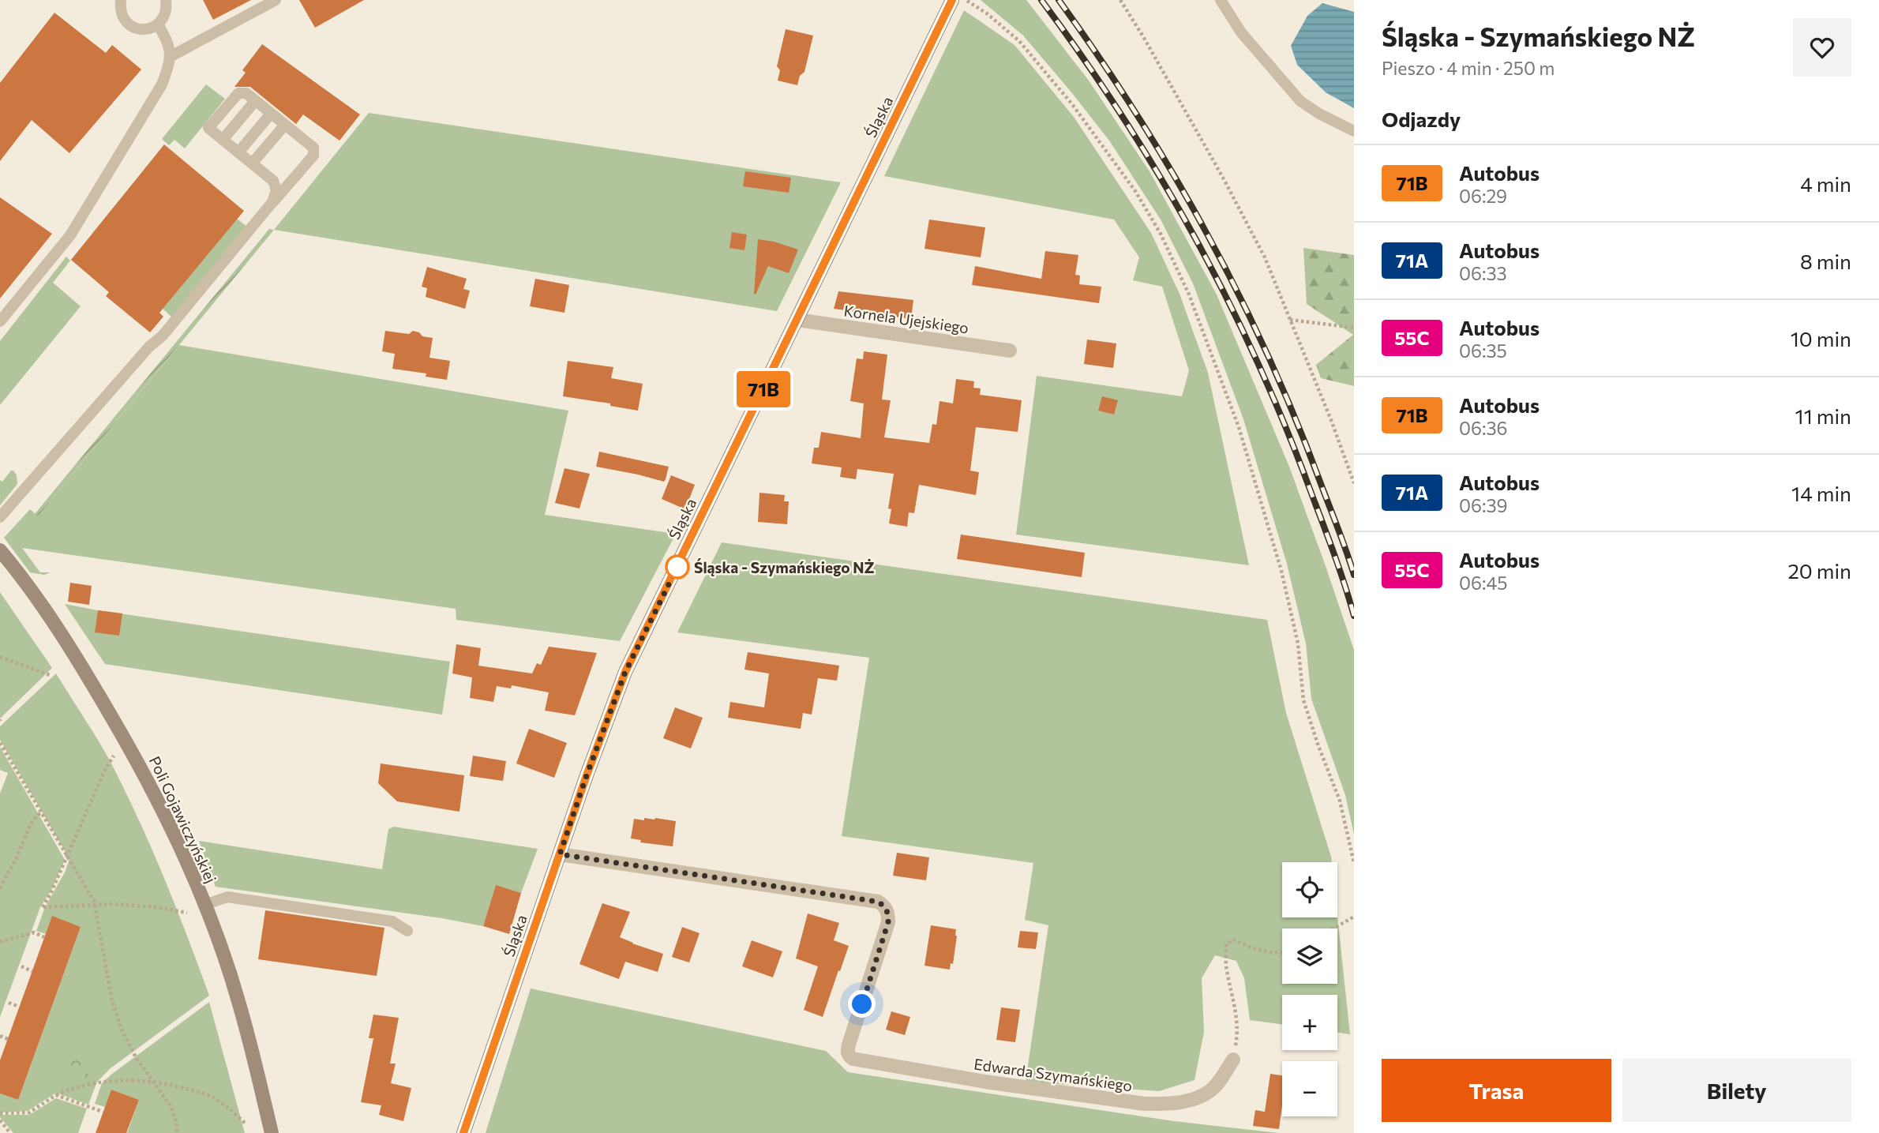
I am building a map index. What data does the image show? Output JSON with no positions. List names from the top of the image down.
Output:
{
  "streets": {
    "street": [
      "Śląska",
      "Kornela Ujejskiego",
      "Poli Gojawiczyńskiej",
      "Edwarda Szymańskiego"
    ]
  },
  "crossings": [
    ["Śląska", "Kornela Ujejskiego"],
    ["Śląska", "Edwarda Szymańskiego"]
  ],
  "places": ["Śląska - Szymańskiego NŻ"],
  "lines": ["bus line 71B"],
  "page": {
    "on_map": "71B",
    "heading": [
      ["Śląska - Szymańskiego NŻ", "Pieszo · 4 min · 250 m"],
      "Odjazdy"
    ],
    "list": [
      {
        "mark": "71B",
        "name": "Autobus",
        "note": "06:29",
        "value": "4 min"
      },
      {
        "mark": "71A",
        "name": "Autobus",
        "note": "06:33",
        "value": "8 min"
      },
      {
        "mark": "55C",
        "name": "Autobus",
        "note": "06:35",
        "value": "10 min"
      },
      {
        "mark": "71B",
        "name": "Autobus",
        "note": "06:36",
        "value": "11 min"
      },
      {
        "mark": "71A",
        "name": "Autobus",
        "note": "06:39",
        "value": "14 min"
      },
      {
        "mark": "55C",
        "name": "Autobus",
        "note": "06:45",
        "value": "20 min"
      }
    ],
    "map_buttons": ["+", "−"],
    "buttons": ["Trasa", "Bilety"]
  }
}
